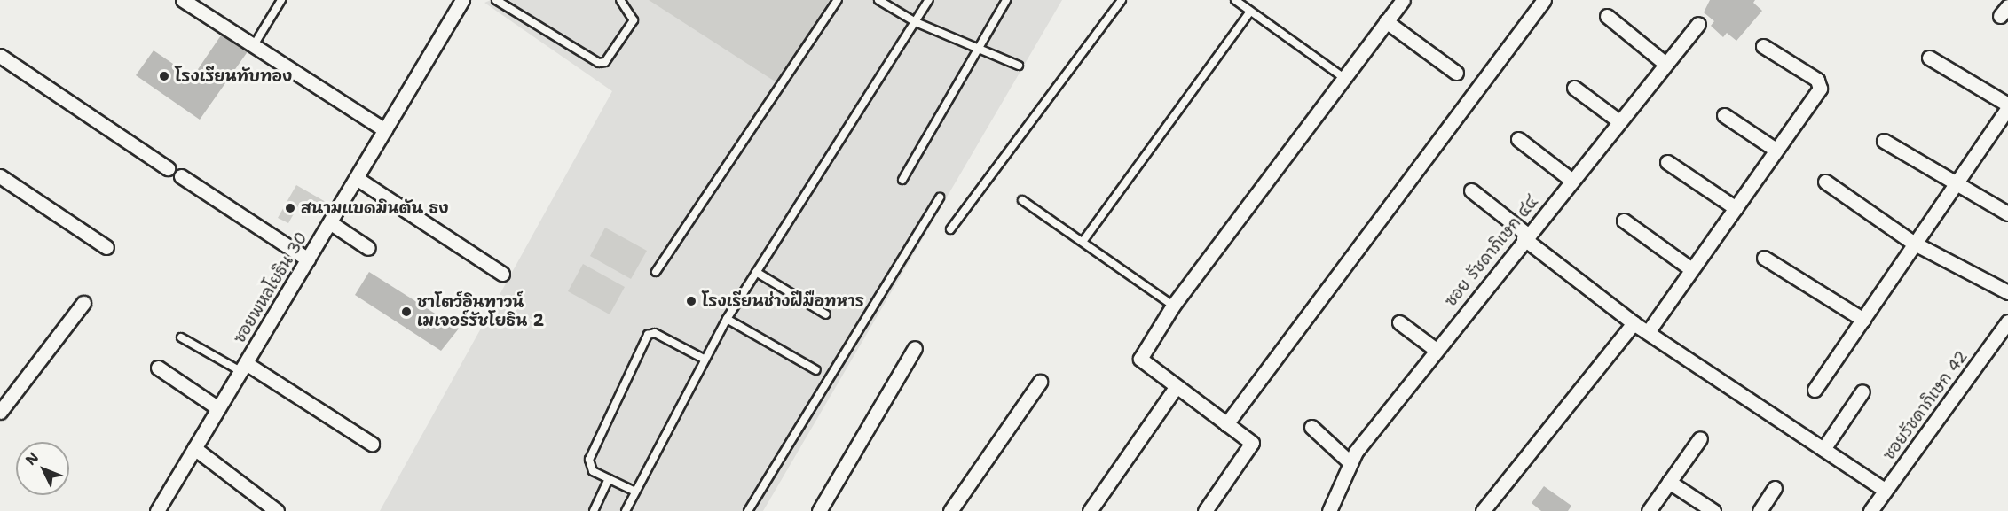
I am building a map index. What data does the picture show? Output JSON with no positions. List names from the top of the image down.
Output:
{
  "streets": {
    "street": ["ซอย รัชดาภิเษก ๔๔", "ซอยพหลโยธิน 30", "ซอยรัชดาภิเษก 42"]
  },
  "places": [
    "โรงเรียนทับทอง",
    "สนามแบดมินตัน ธง",
    "โรงเรียนช่างฝีมือทหาร",
    "ชาโตว์อินทาวน์ เมเจอร์รัชโยธิน 2"
  ],
  "north": "top left"
}
